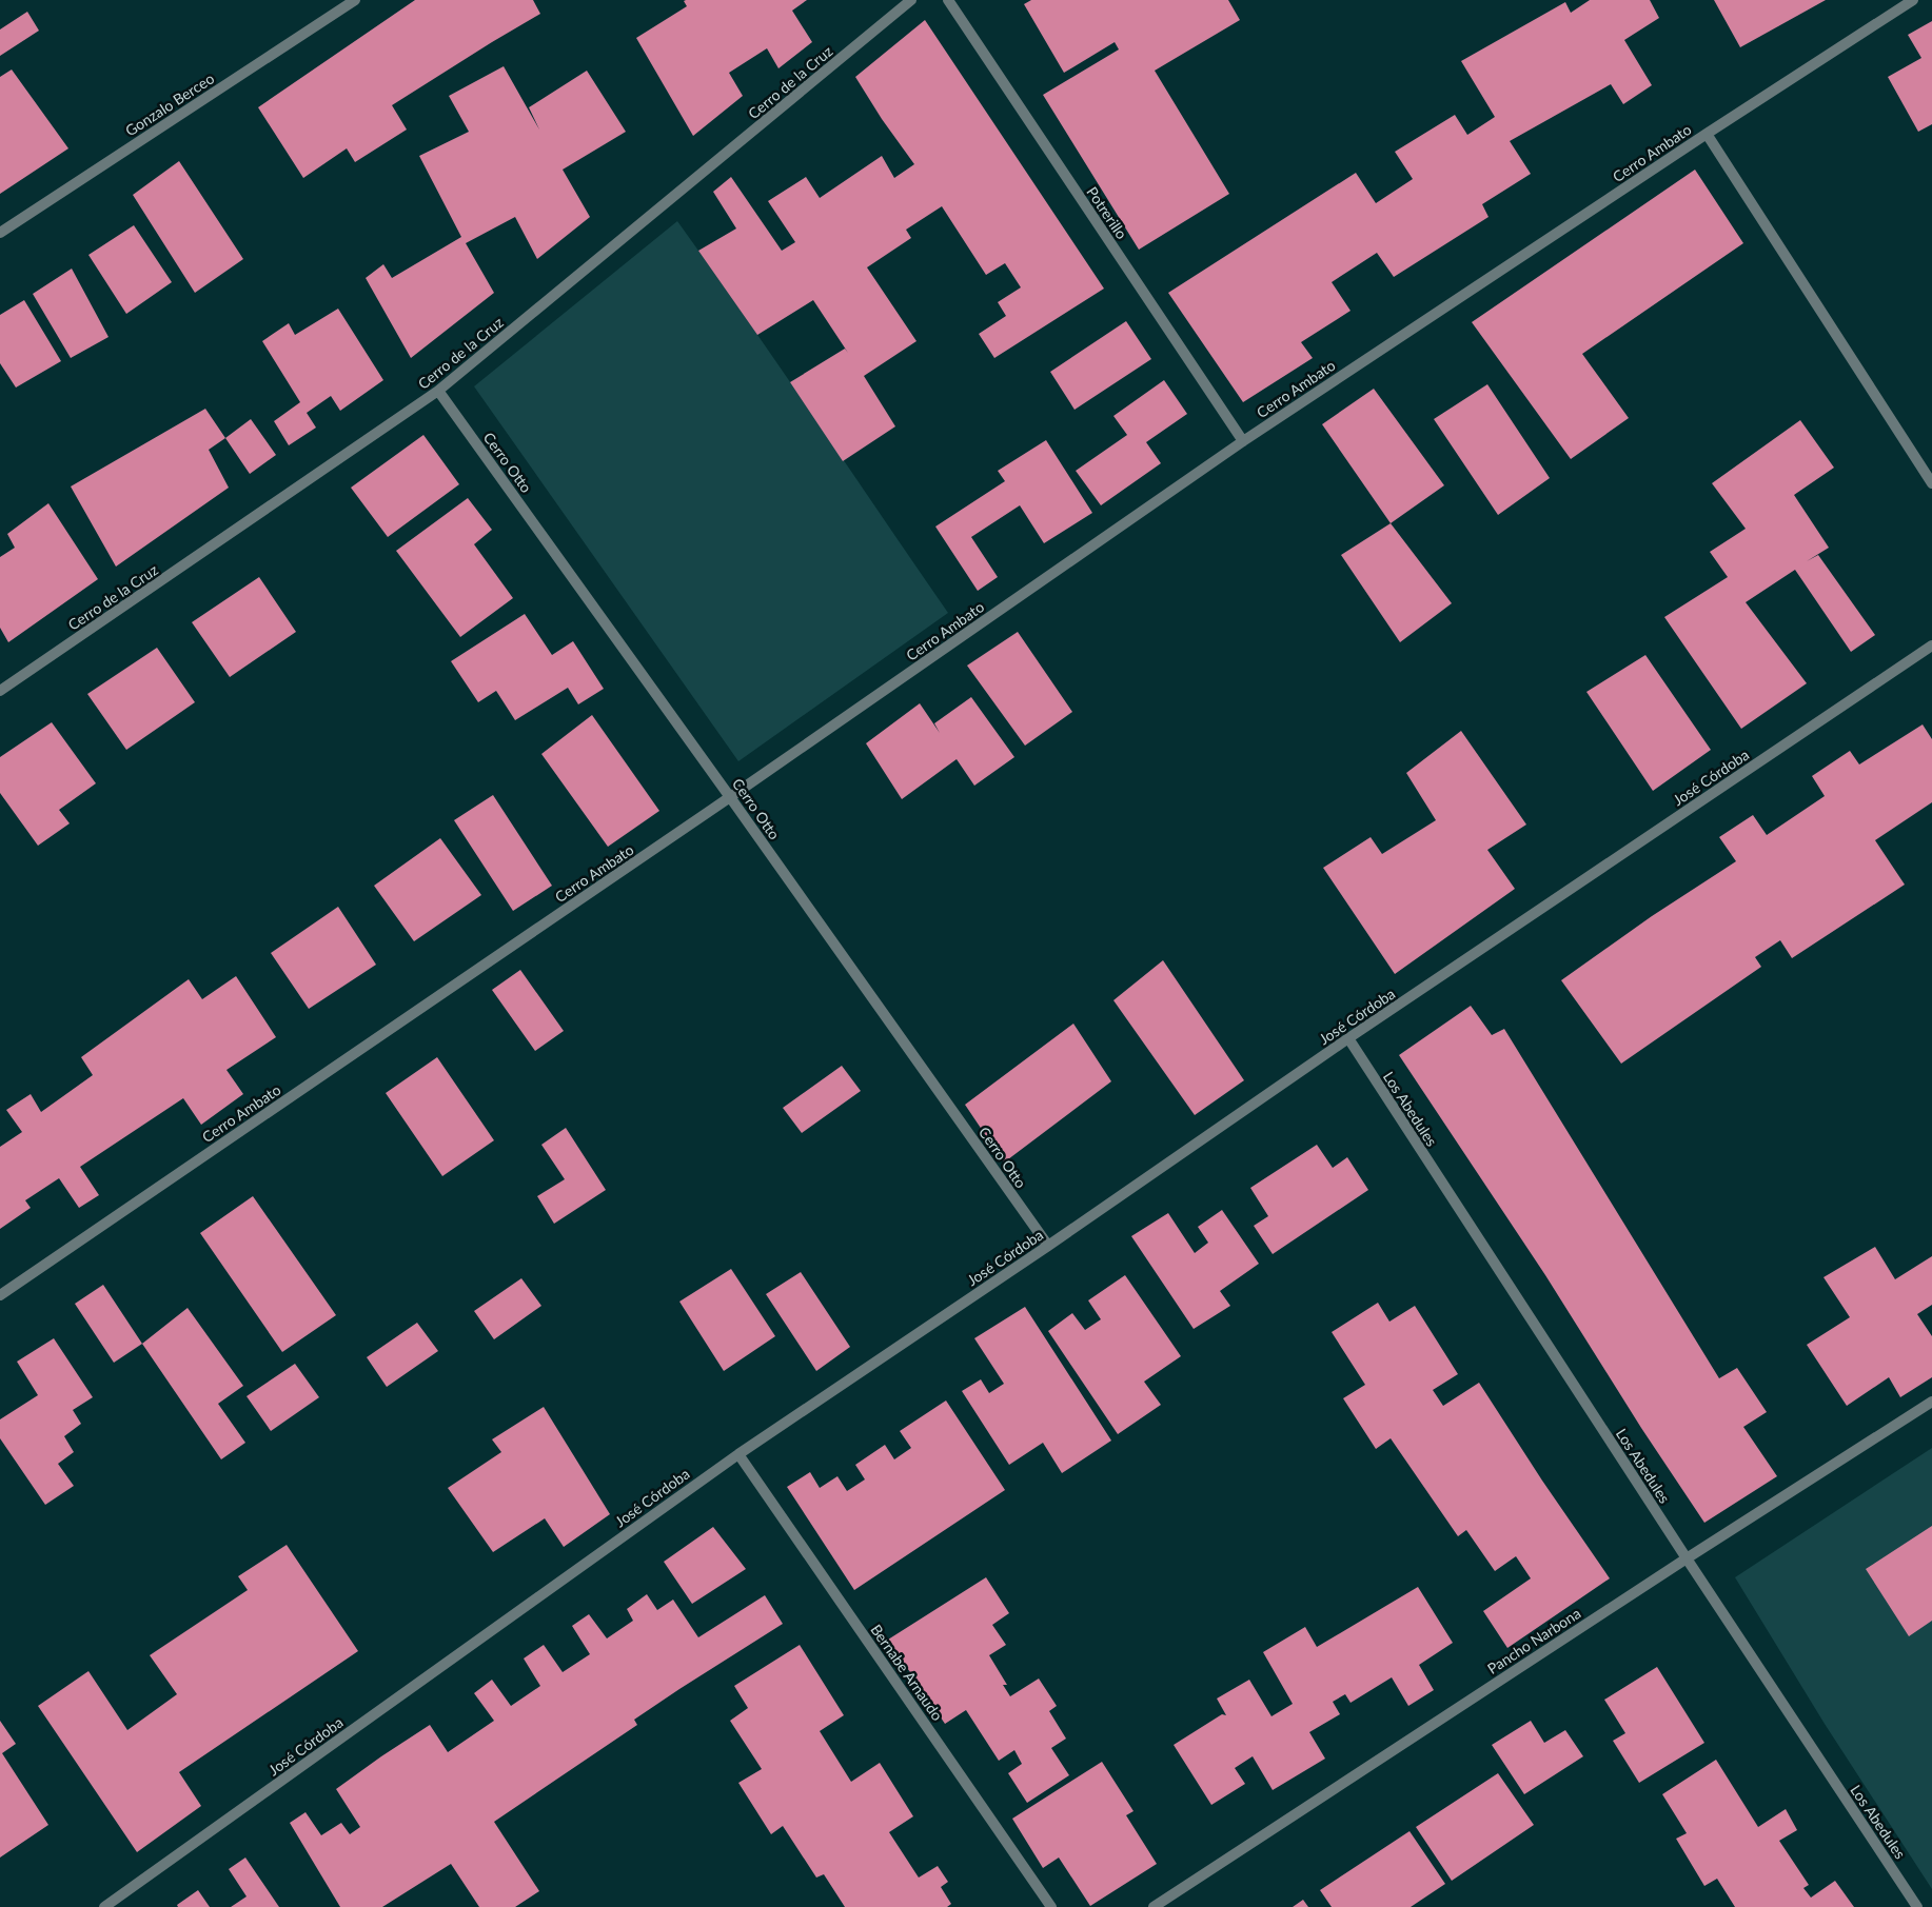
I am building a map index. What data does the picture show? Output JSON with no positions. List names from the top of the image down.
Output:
{
  "streets": {
    "street": [
      "Cerro de la Cruz",
      "Gonzalo Berceo",
      "Cerro Ambato",
      "Potrerillo",
      "Cerro Otto",
      "José Córdoba",
      "Los Abedules",
      "Pancho Narbona",
      "Bernabe Arnaudo"
    ]
  },
  "crossings": [
    ["Cerro de la Cruz", "Cerro Otto"],
    ["Cerro Ambato", "Potrerillo"],
    ["Cerro Ambato", "Cerro Otto"],
    ["Cerro Otto", "José Córdoba"],
    ["José Córdoba", "Los Abedules"],
    ["José Córdoba", "Bernabe Arnaudo"],
    ["Los Abedules", "Pancho Narbona"]
  ]
}
